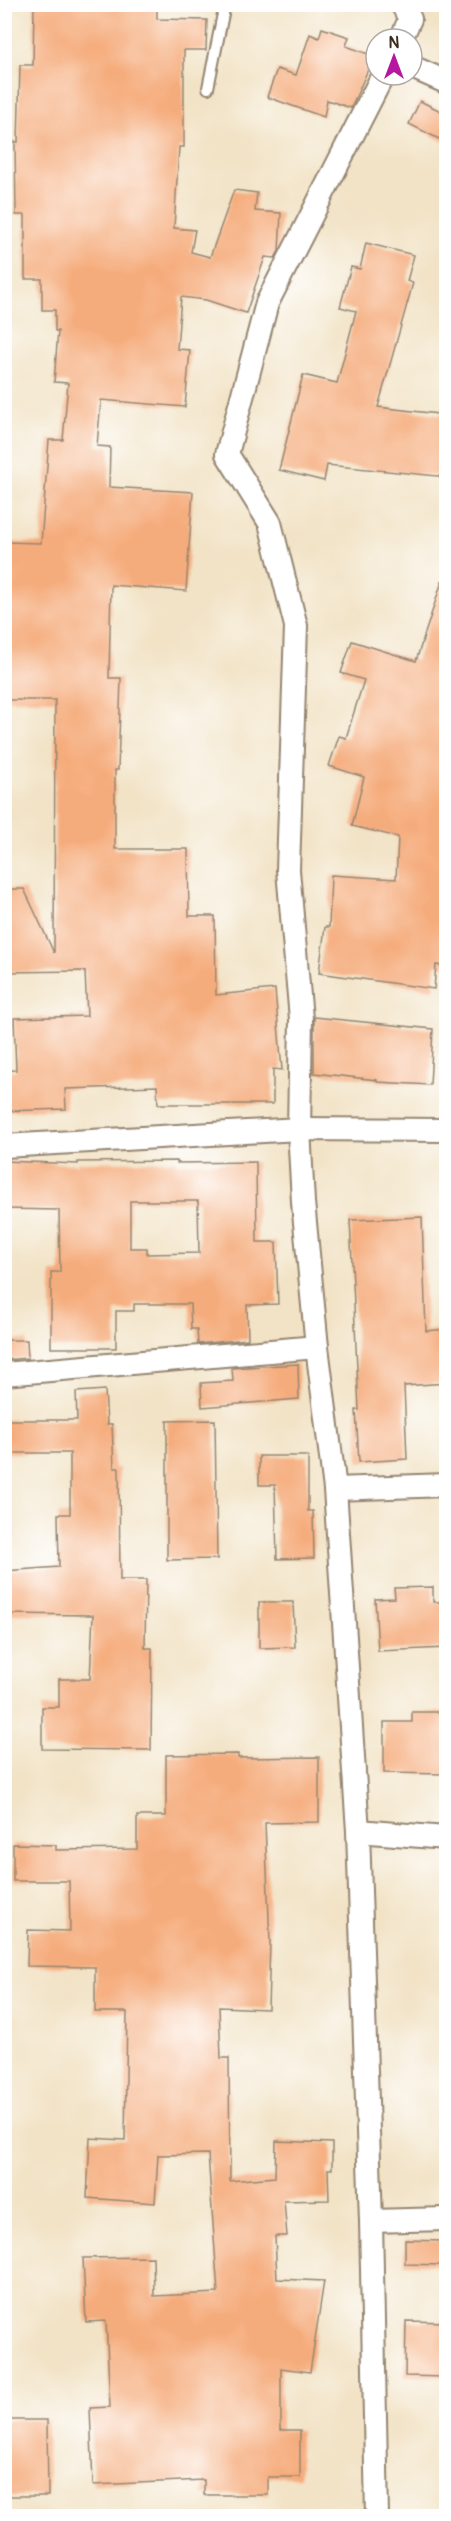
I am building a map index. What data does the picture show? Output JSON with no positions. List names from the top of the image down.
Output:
{
  "north": "top"
}
